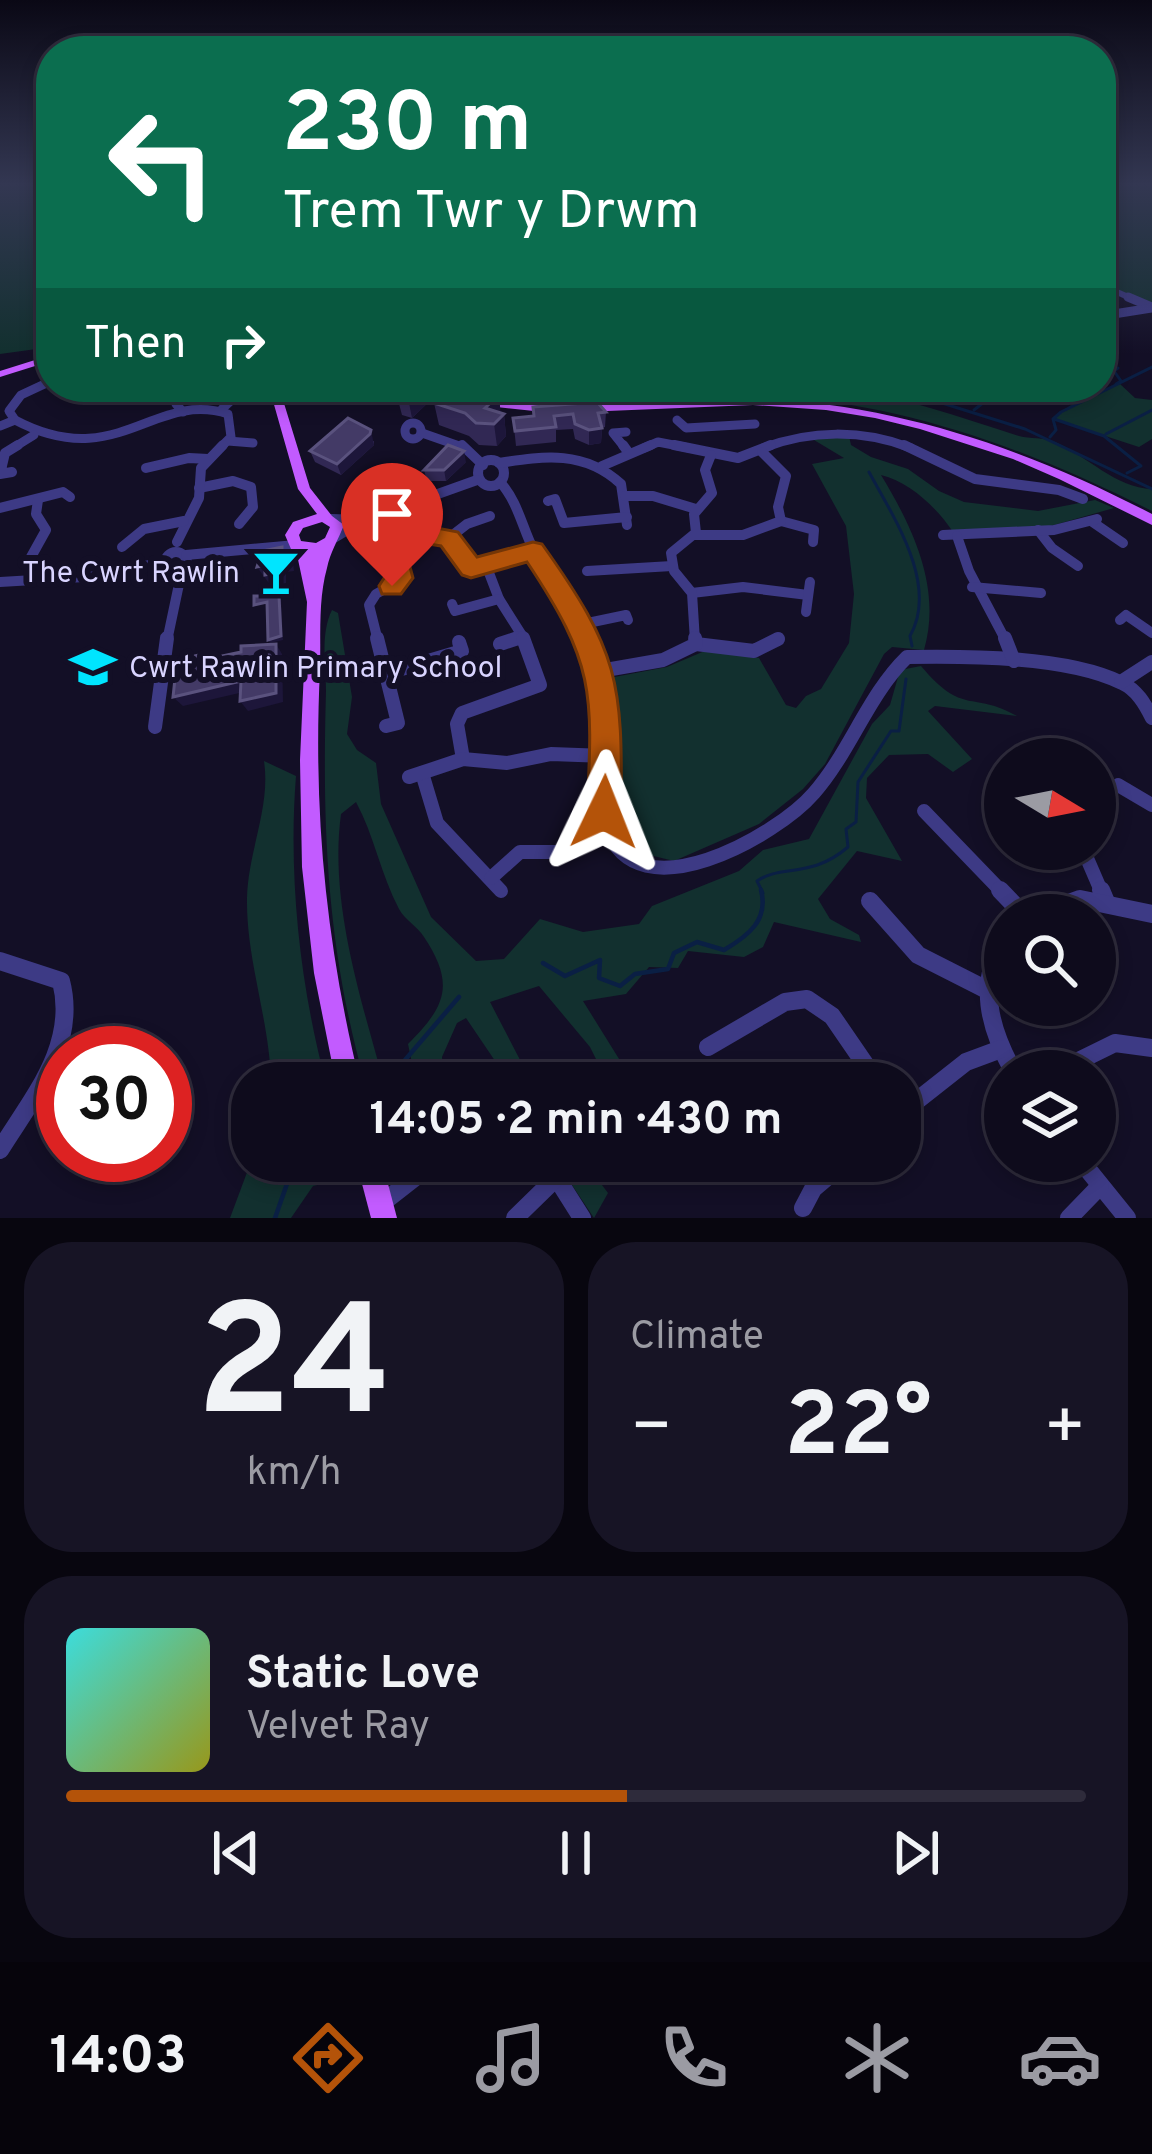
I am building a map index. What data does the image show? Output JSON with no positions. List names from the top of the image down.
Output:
{
  "places": {
    "bar": ["The Cwrt Rawlin"],
    "school or university": ["Cwrt Rawlin Primary School"]
  },
  "north": "right",
  "page": {
    "turn": ["230 m", "Trem Twr y Drwm"],
    "then": "Then",
    "limit": "30",
    "trip": "14:05 · 2 min · 430 m",
    "tile": [
      ["24", "km/h"],
      "Climate"
    ],
    "heat": ["−", "22°", "+"],
    "song": ["Static Love", "Velvet Ray"],
    "tabs": "14:03"
  }
}
